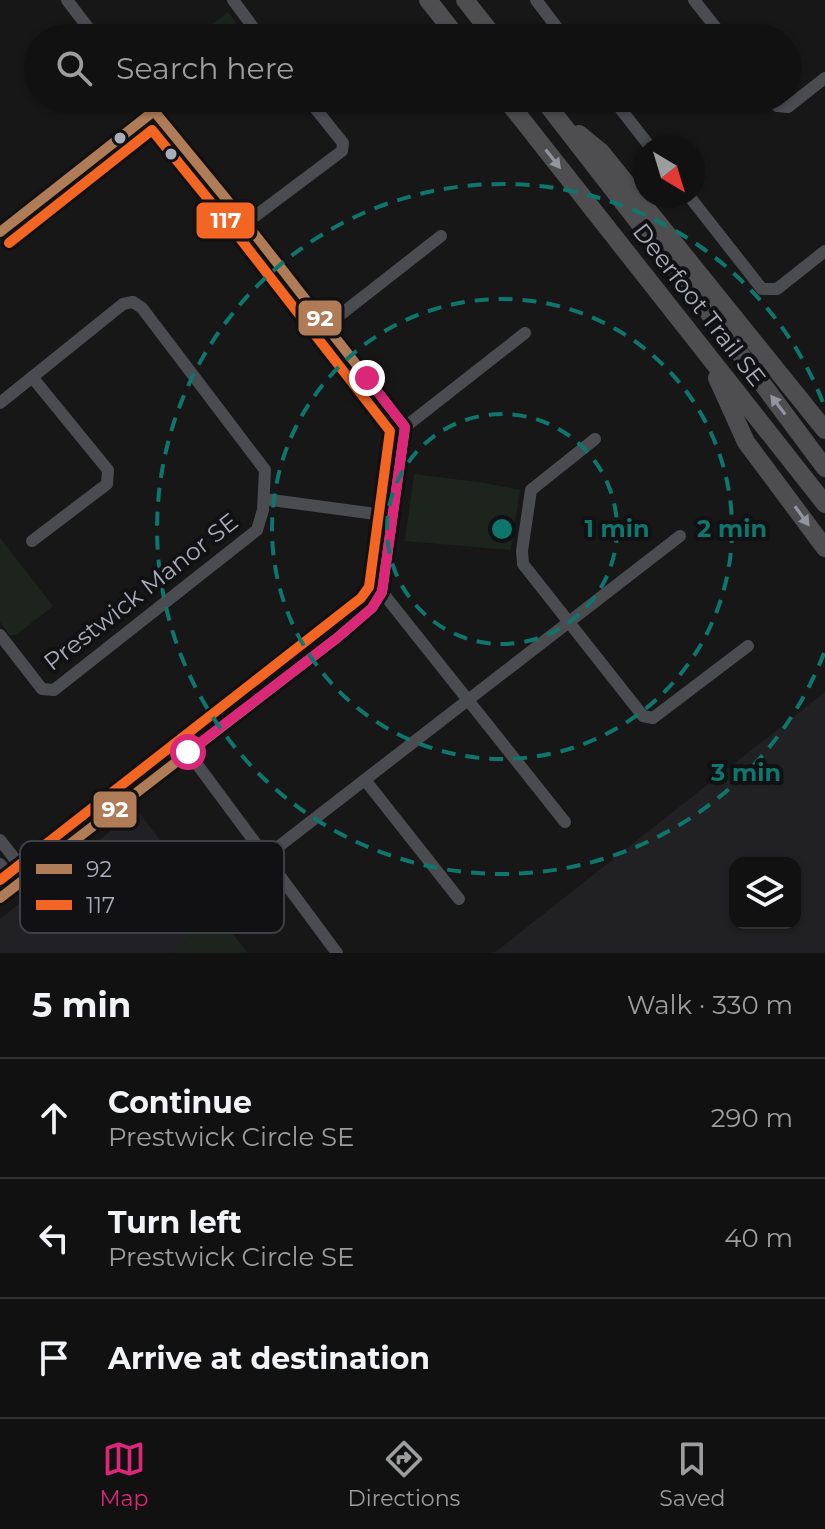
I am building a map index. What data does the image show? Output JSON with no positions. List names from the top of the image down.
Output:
{
  "streets": {
    "highway": ["Deerfoot Trail SE"],
    "street": ["Prestwick Manor SE"]
  },
  "lines": ["transit line 92", "transit line 117"],
  "legend": ["92", "117"],
  "north": "bottom right",
  "page": {
    "search": "Search here",
    "heading": ["5 min", "Walk · 330 m"],
    "list": [
      ["Continue", "Prestwick Circle SE", "290 m"],
      ["Turn left", "Prestwick Circle SE", "40 m"],
      "Arrive at destination"
    ],
    "nav": ["Map", "Directions", "Saved"]
  },
  "rings": ["1 min", "2 min", "3 min"]
}
